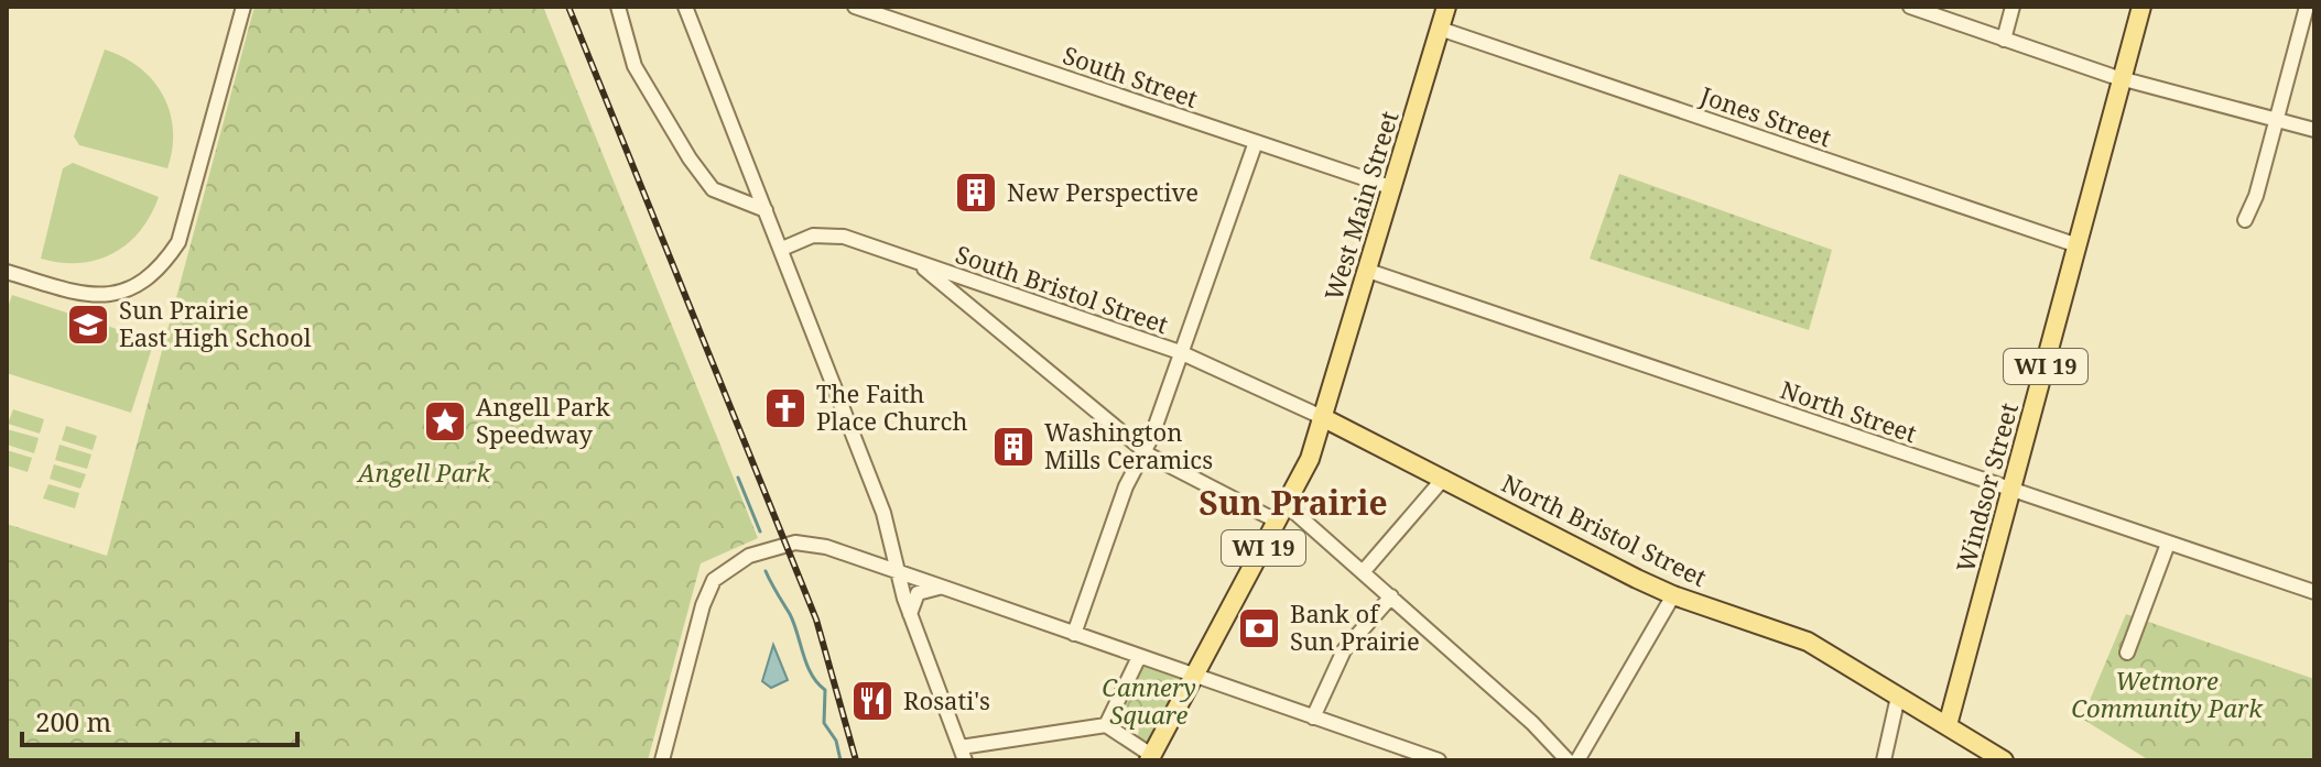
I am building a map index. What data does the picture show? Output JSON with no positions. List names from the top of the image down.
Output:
{
  "streets": {
    "main road": [
      "West Main Street",
      "WI 19",
      "Windsor Street",
      "North Bristol Street"
    ],
    "street": [
      "South Street",
      "Jones Street",
      "South Bristol Street",
      "North Street"
    ]
  },
  "crossings": [
    ["South Street", "West Main Street"],
    ["Jones Street", "West Main Street"],
    ["Jones Street", "Windsor Street"],
    ["West Main Street", "South Bristol Street"],
    ["West Main Street", "WI 19"],
    ["West Main Street", "North Street"],
    ["West Main Street", "North Bristol Street"],
    ["South Bristol Street", "WI 19"],
    ["South Bristol Street", "North Bristol Street"],
    ["WI 19", "North Bristol Street"],
    ["North Street", "Windsor Street"],
    ["Windsor Street", "North Bristol Street"]
  ],
  "districts": ["Sun Prairie"],
  "parks": ["Angell Park", "Wetmore Community Park", "Cannery Square"],
  "places": {
    "building": ["New Perspective", "Washington Mills Ceramics"],
    "school or university": ["Sun Prairie East High School"],
    "church": ["The Faith Place Church"],
    "place": ["Angell Park Speedway"],
    "bank": ["Bank of Sun Prairie"],
    "restaurant": ["Rosati's"]
  },
  "scale_bar": "200 m"
}
